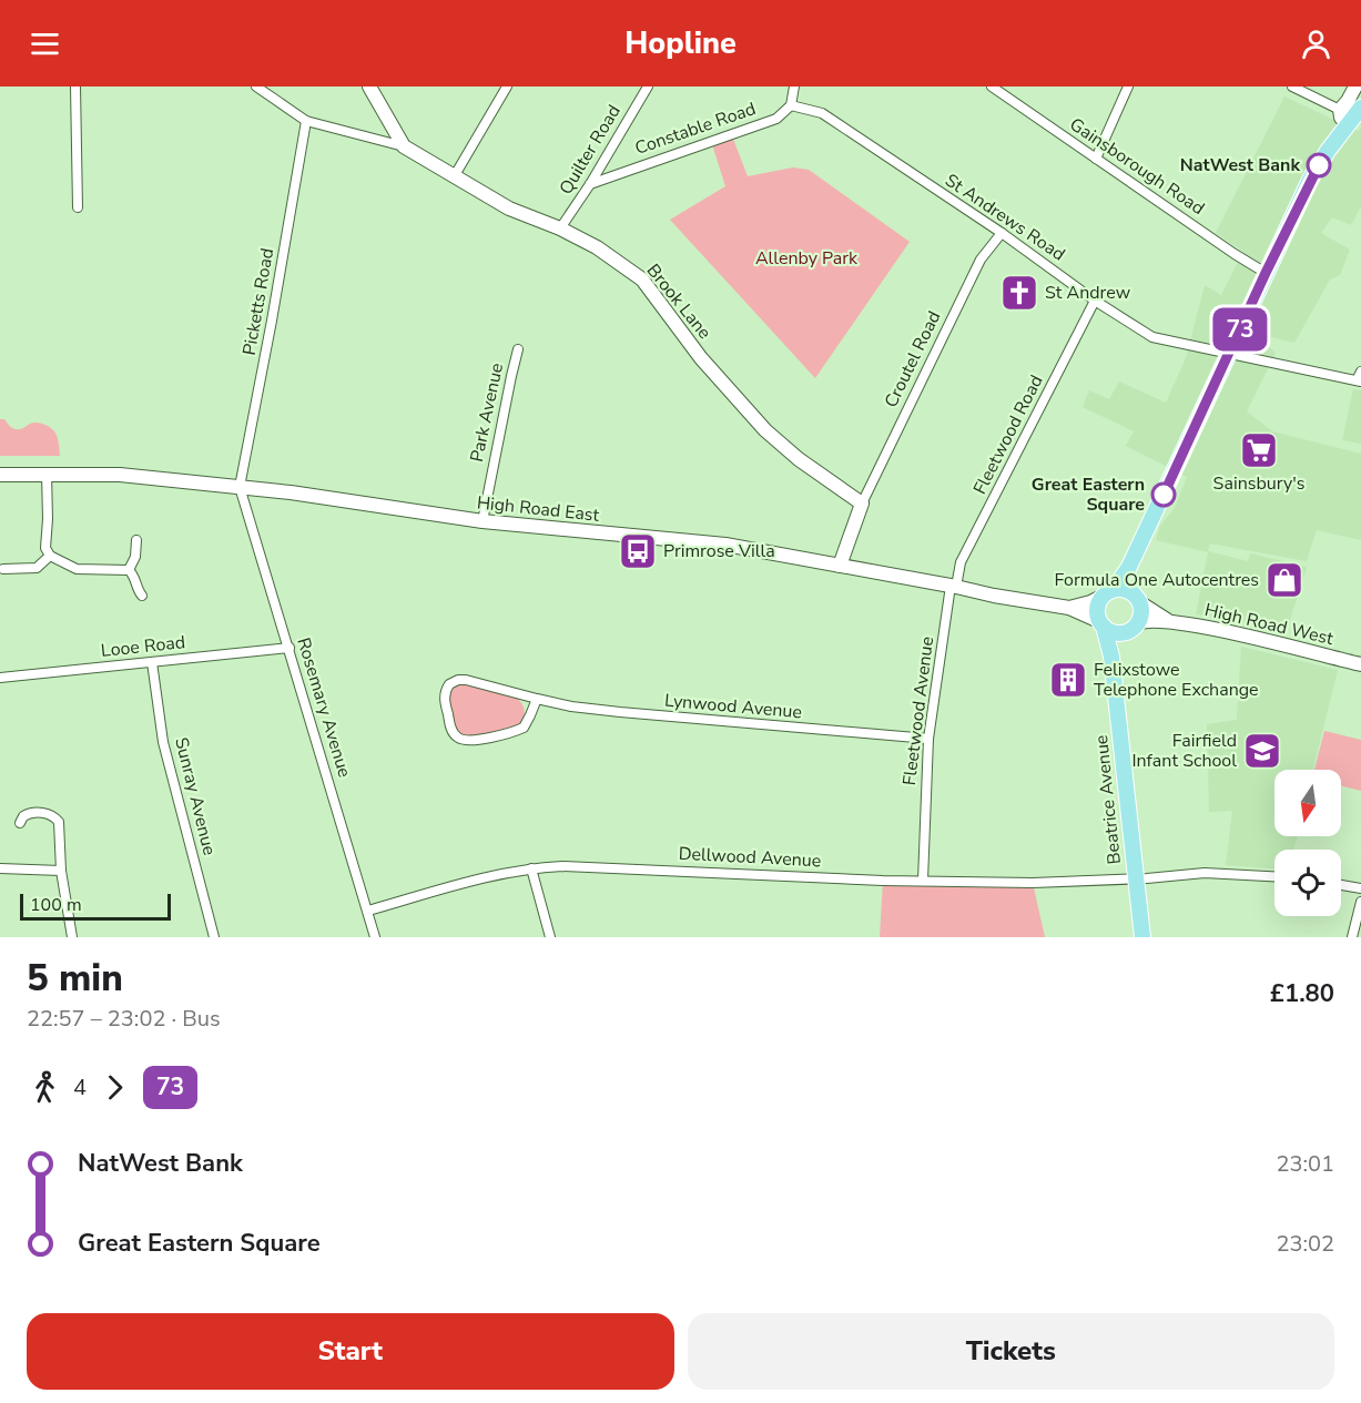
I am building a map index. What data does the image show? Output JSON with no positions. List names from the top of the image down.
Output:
{
  "streets": {
    "main road": ["Beatrice Avenue"],
    "street": [
      "Constable Road",
      "Quilter Road",
      "Gainsborough Road",
      "St Andrews Road",
      "Picketts Road",
      "Brook Lane",
      "Croutel Road",
      "Park Avenue",
      "Fleetwood Road",
      "High Road East",
      "High Road West",
      "Looe Road",
      "Lynwood Avenue",
      "Rosemary Avenue",
      "Fleetwood Avenue",
      "Sunray Avenue",
      "Dellwood Avenue"
    ]
  },
  "crossings": [
    ["Constable Road", "Quilter Road"],
    ["Constable Road", "St Andrews Road"],
    ["Quilter Road", "Brook Lane"],
    ["St Andrews Road", "Croutel Road"],
    ["St Andrews Road", "Fleetwood Road"],
    ["Picketts Road", "High Road East"],
    ["Picketts Road", "Rosemary Avenue"],
    ["Brook Lane", "Croutel Road"],
    ["Park Avenue", "High Road East"],
    ["Fleetwood Road", "High Road East"],
    ["Fleetwood Road", "Fleetwood Avenue"],
    ["High Road East", "High Road West"],
    ["High Road East", "Rosemary Avenue"],
    ["High Road East", "Fleetwood Avenue"],
    ["High Road East", "Beatrice Avenue"],
    ["High Road West", "Beatrice Avenue"],
    ["Looe Road", "Rosemary Avenue"],
    ["Looe Road", "Sunray Avenue"],
    ["Lynwood Avenue", "Fleetwood Avenue"],
    ["Rosemary Avenue", "Dellwood Avenue"],
    ["Fleetwood Avenue", "Dellwood Avenue"],
    ["Beatrice Avenue", "Dellwood Avenue"]
  ],
  "parks": ["Allenby Park"],
  "places": {
    "other": ["NatWest Bank", "Great Eastern Square"],
    "church": ["St Andrew"],
    "supermarket": ["Sainsbury's"],
    "bus stop": ["Primrose Villa"],
    "shop": ["Formula One Autocentres"],
    "building": ["Felixstowe Telephone Exchange"],
    "school or university": ["Fairfield Infant School"]
  },
  "lines": ["bus line 73"],
  "scale_bar": "100 m",
  "north": "bottom",
  "page": {
    "header": "Hopline",
    "on_map": "73",
    "scale": "100 m",
    "heading": ["5 min", "22:57 – 23:02 · Bus", "£1.80"],
    "legs": ["4", "73"],
    "list": [
      {
        "name": "NatWest Bank",
        "value": "23:01"
      },
      {
        "name": "Great Eastern Square",
        "value": "23:02"
      }
    ],
    "buttons": ["Start", "Tickets"]
  }
}
